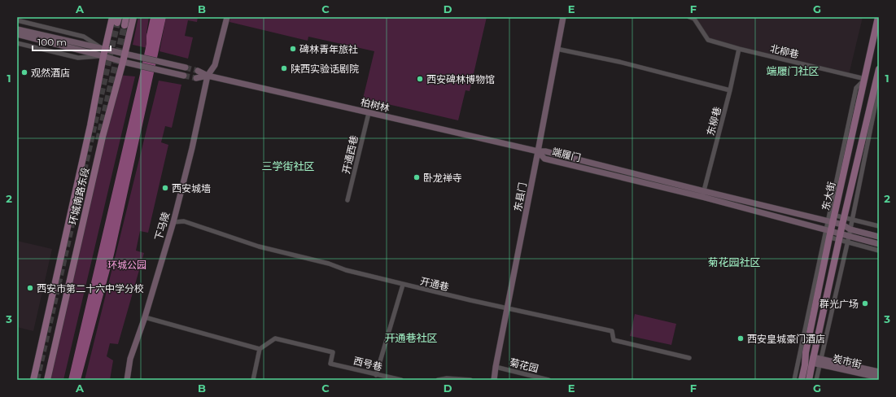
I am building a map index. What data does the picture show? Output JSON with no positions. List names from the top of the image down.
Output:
{
  "streets": {
    "main road": [
      "柏树林",
      "端履门",
      "环城南路东段",
      "东大街",
      "东县门",
      "下马陵",
      "炭市街"
    ],
    "street": [
      "北柳巷",
      "东柳巷",
      "开通西巷",
      "开通巷",
      "西号巷",
      "菊花园"
    ]
  },
  "crossings": [
    ["北柳巷", "东柳巷"],
    ["北柳巷", "东大街"],
    ["柏树林", "开通西巷"],
    ["柏树林", "端履门"],
    ["柏树林", "东县门"],
    ["柏树林", "下马陵"],
    ["东柳巷", "端履门"],
    ["端履门", "东大街"],
    ["端履门", "东县门"],
    ["东大街", "炭市街"],
    ["东县门", "开通巷"],
    ["东县门", "菊花园"],
    ["下马陵", "开通巷"]
  ],
  "districts": [
    "端履门社区",
    "三学街社区",
    "菊花园社区",
    "开通巷社区"
  ],
  "parks": ["环城公园"],
  "places": [
    "碑林青年旅社",
    "陕西实验话剧院",
    "观然酒店",
    "西安碑林博物馆",
    "卧龙禅寺",
    "西安城墙",
    "西安市第二十六中学分校",
    "群光广场",
    "西安皇城豪门酒店"
  ],
  "scale_bar": "100 m",
  "grid": {
    "columns": [
      "A",
      "B",
      "C",
      "D",
      "E",
      "F",
      "G"
    ],
    "rows": ["1", "2", "3"]
  }
}
